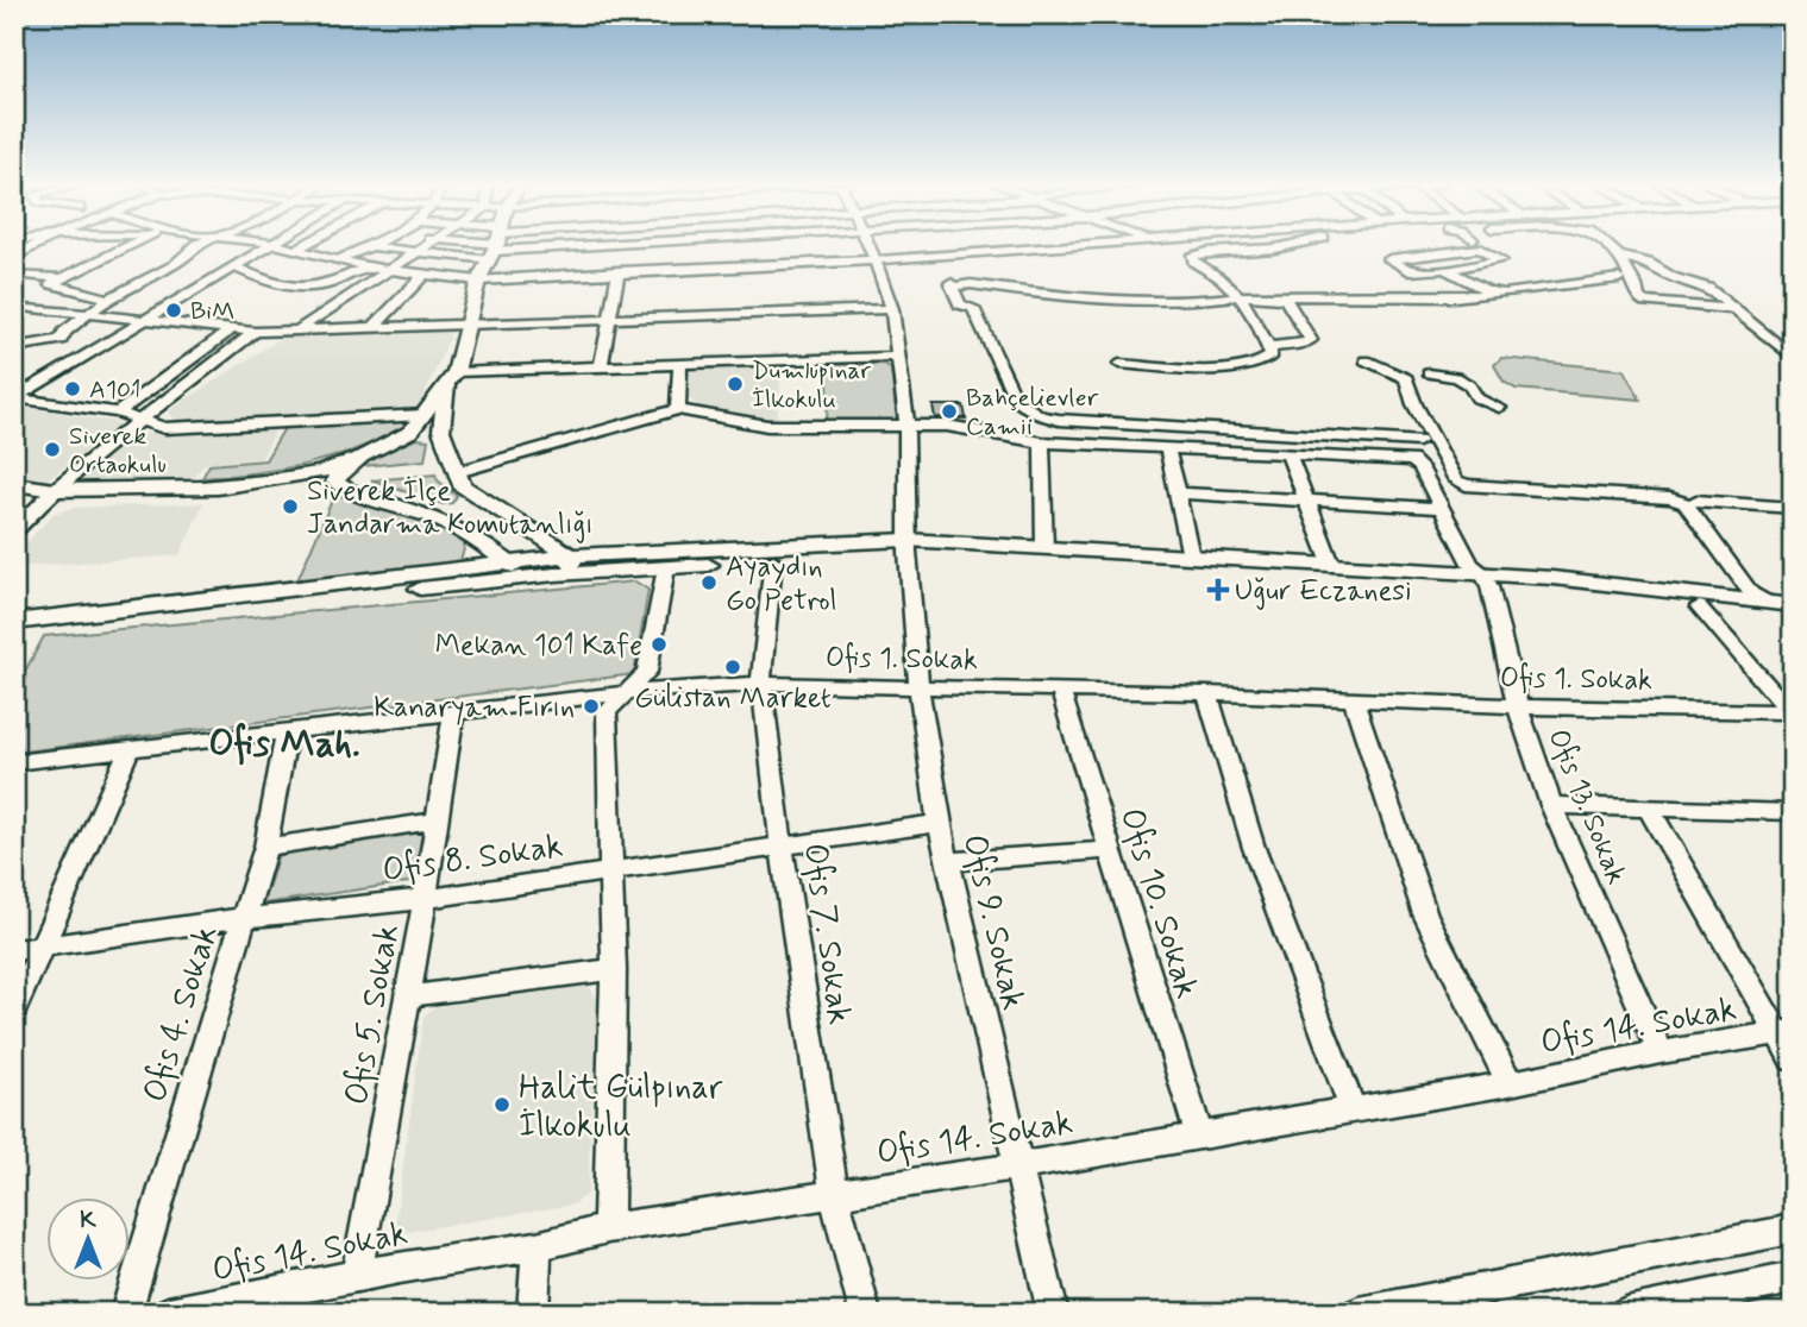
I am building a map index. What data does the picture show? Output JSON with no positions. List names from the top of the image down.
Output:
{
  "streets": {
    "street": [
      "Ofis 1. Sokak",
      "Ofis 13. Sokak",
      "Ofis 8. Sokak",
      "Ofis 10. Sokak",
      "Ofis 9. Sokak",
      "Ofis 7. Sokak",
      "Ofis 4. Sokak",
      "Ofis 5. Sokak",
      "Ofis 14. Sokak"
    ]
  },
  "crossings": [
    ["Ofis 1. Sokak", "Ofis 13. Sokak"],
    ["Ofis 1. Sokak", "Ofis 10. Sokak"],
    ["Ofis 1. Sokak", "Ofis 9. Sokak"],
    ["Ofis 1. Sokak", "Ofis 7. Sokak"],
    ["Ofis 1. Sokak", "Ofis 4. Sokak"],
    ["Ofis 1. Sokak", "Ofis 5. Sokak"],
    ["Ofis 13. Sokak", "Ofis 14. Sokak"],
    ["Ofis 8. Sokak", "Ofis 9. Sokak"],
    ["Ofis 8. Sokak", "Ofis 7. Sokak"],
    ["Ofis 8. Sokak", "Ofis 4. Sokak"],
    ["Ofis 8. Sokak", "Ofis 5. Sokak"],
    ["Ofis 10. Sokak", "Ofis 14. Sokak"],
    ["Ofis 9. Sokak", "Ofis 14. Sokak"],
    ["Ofis 7. Sokak", "Ofis 14. Sokak"],
    ["Ofis 5. Sokak", "Ofis 14. Sokak"]
  ],
  "districts": ["Ofis Mah."],
  "places": {
    "other": [
      "BiM",
      "Dumlupınar İlkokulu",
      "A101",
      "Bahçelievler Camii",
      "Siverek Ortaokulu",
      "Siverek İlçe Jandarma Komutanlığı",
      "Ayaydın Go Petrol",
      "Mekan 101 Kafe",
      "Gülistan Market",
      "Kanaryam Fırın",
      "Halit Gülpınar İlkokulu"
    ],
    "health": ["Uğur Eczanesi"]
  },
  "north": "top"
}
